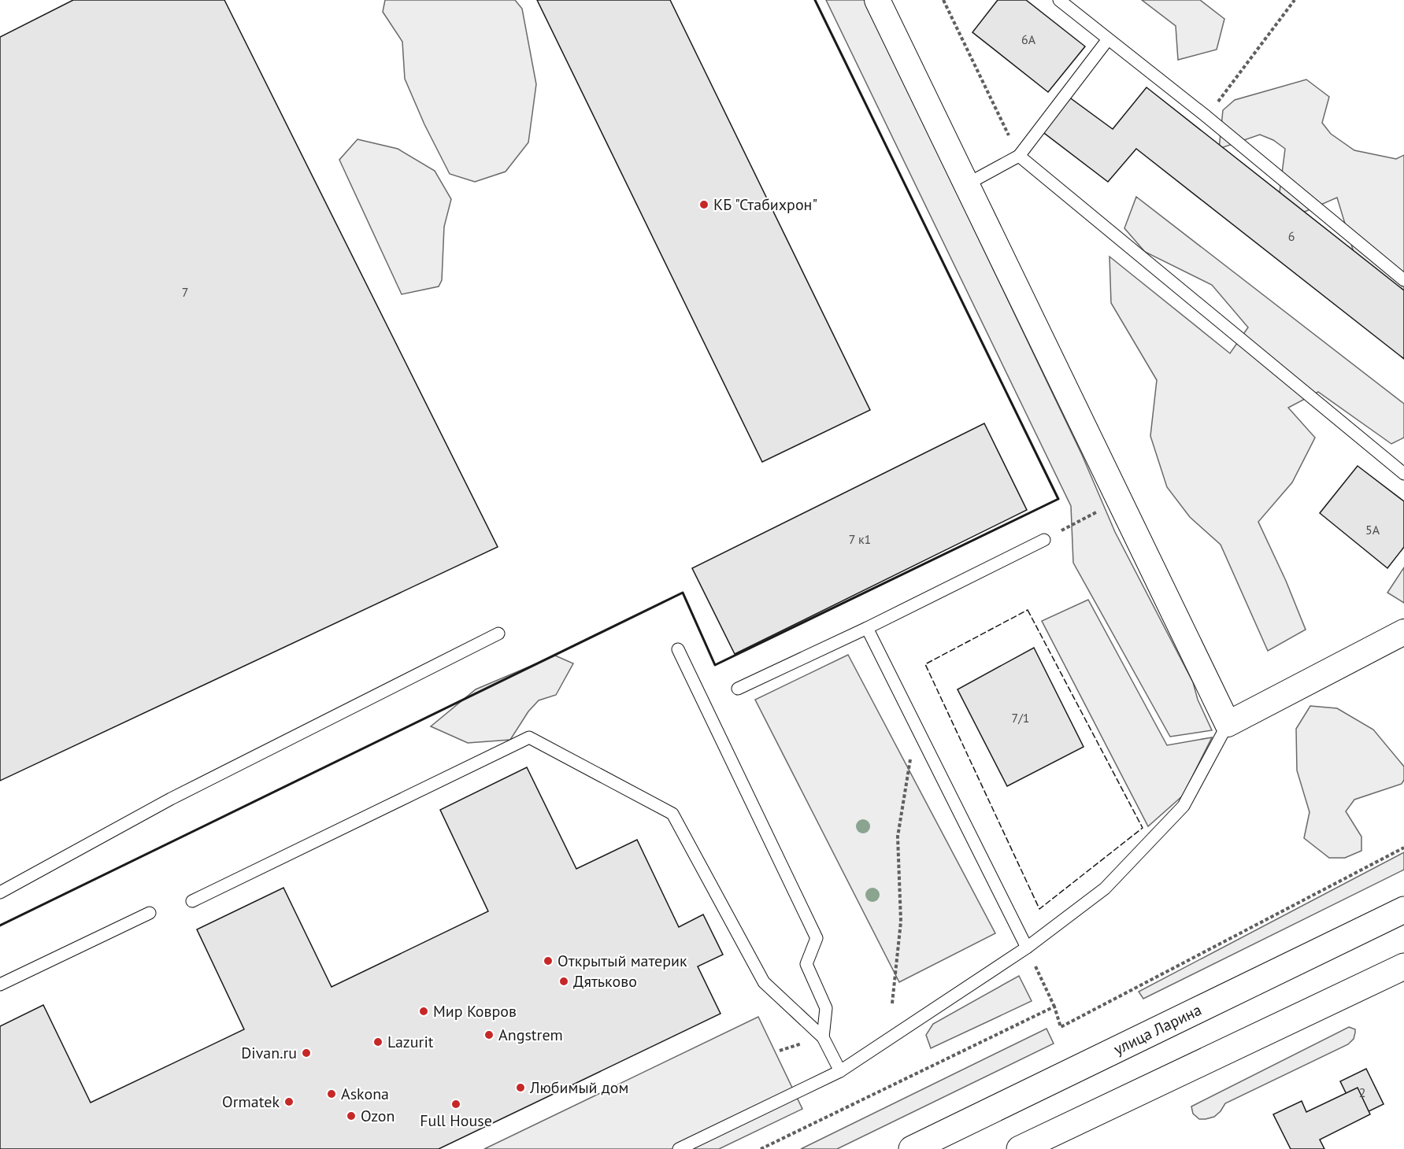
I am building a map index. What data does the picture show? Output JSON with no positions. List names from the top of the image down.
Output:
{
  "streets": {
    "main road": ["улица Ларина"]
  },
  "places": [
    "КБ \"Стабихрон\"",
    "Открытый материк",
    "Дятьково",
    "Мир Ковров",
    "Angstrem",
    "Lazurit",
    "Divan.ru",
    "Любимый дом",
    "Askona",
    "Ormatek",
    "Full House",
    "Ozon"
  ],
  "house_numbers": [
    "6А",
    "6",
    "7",
    "5А",
    "7 к1",
    "7/1",
    "2"
  ]
}
